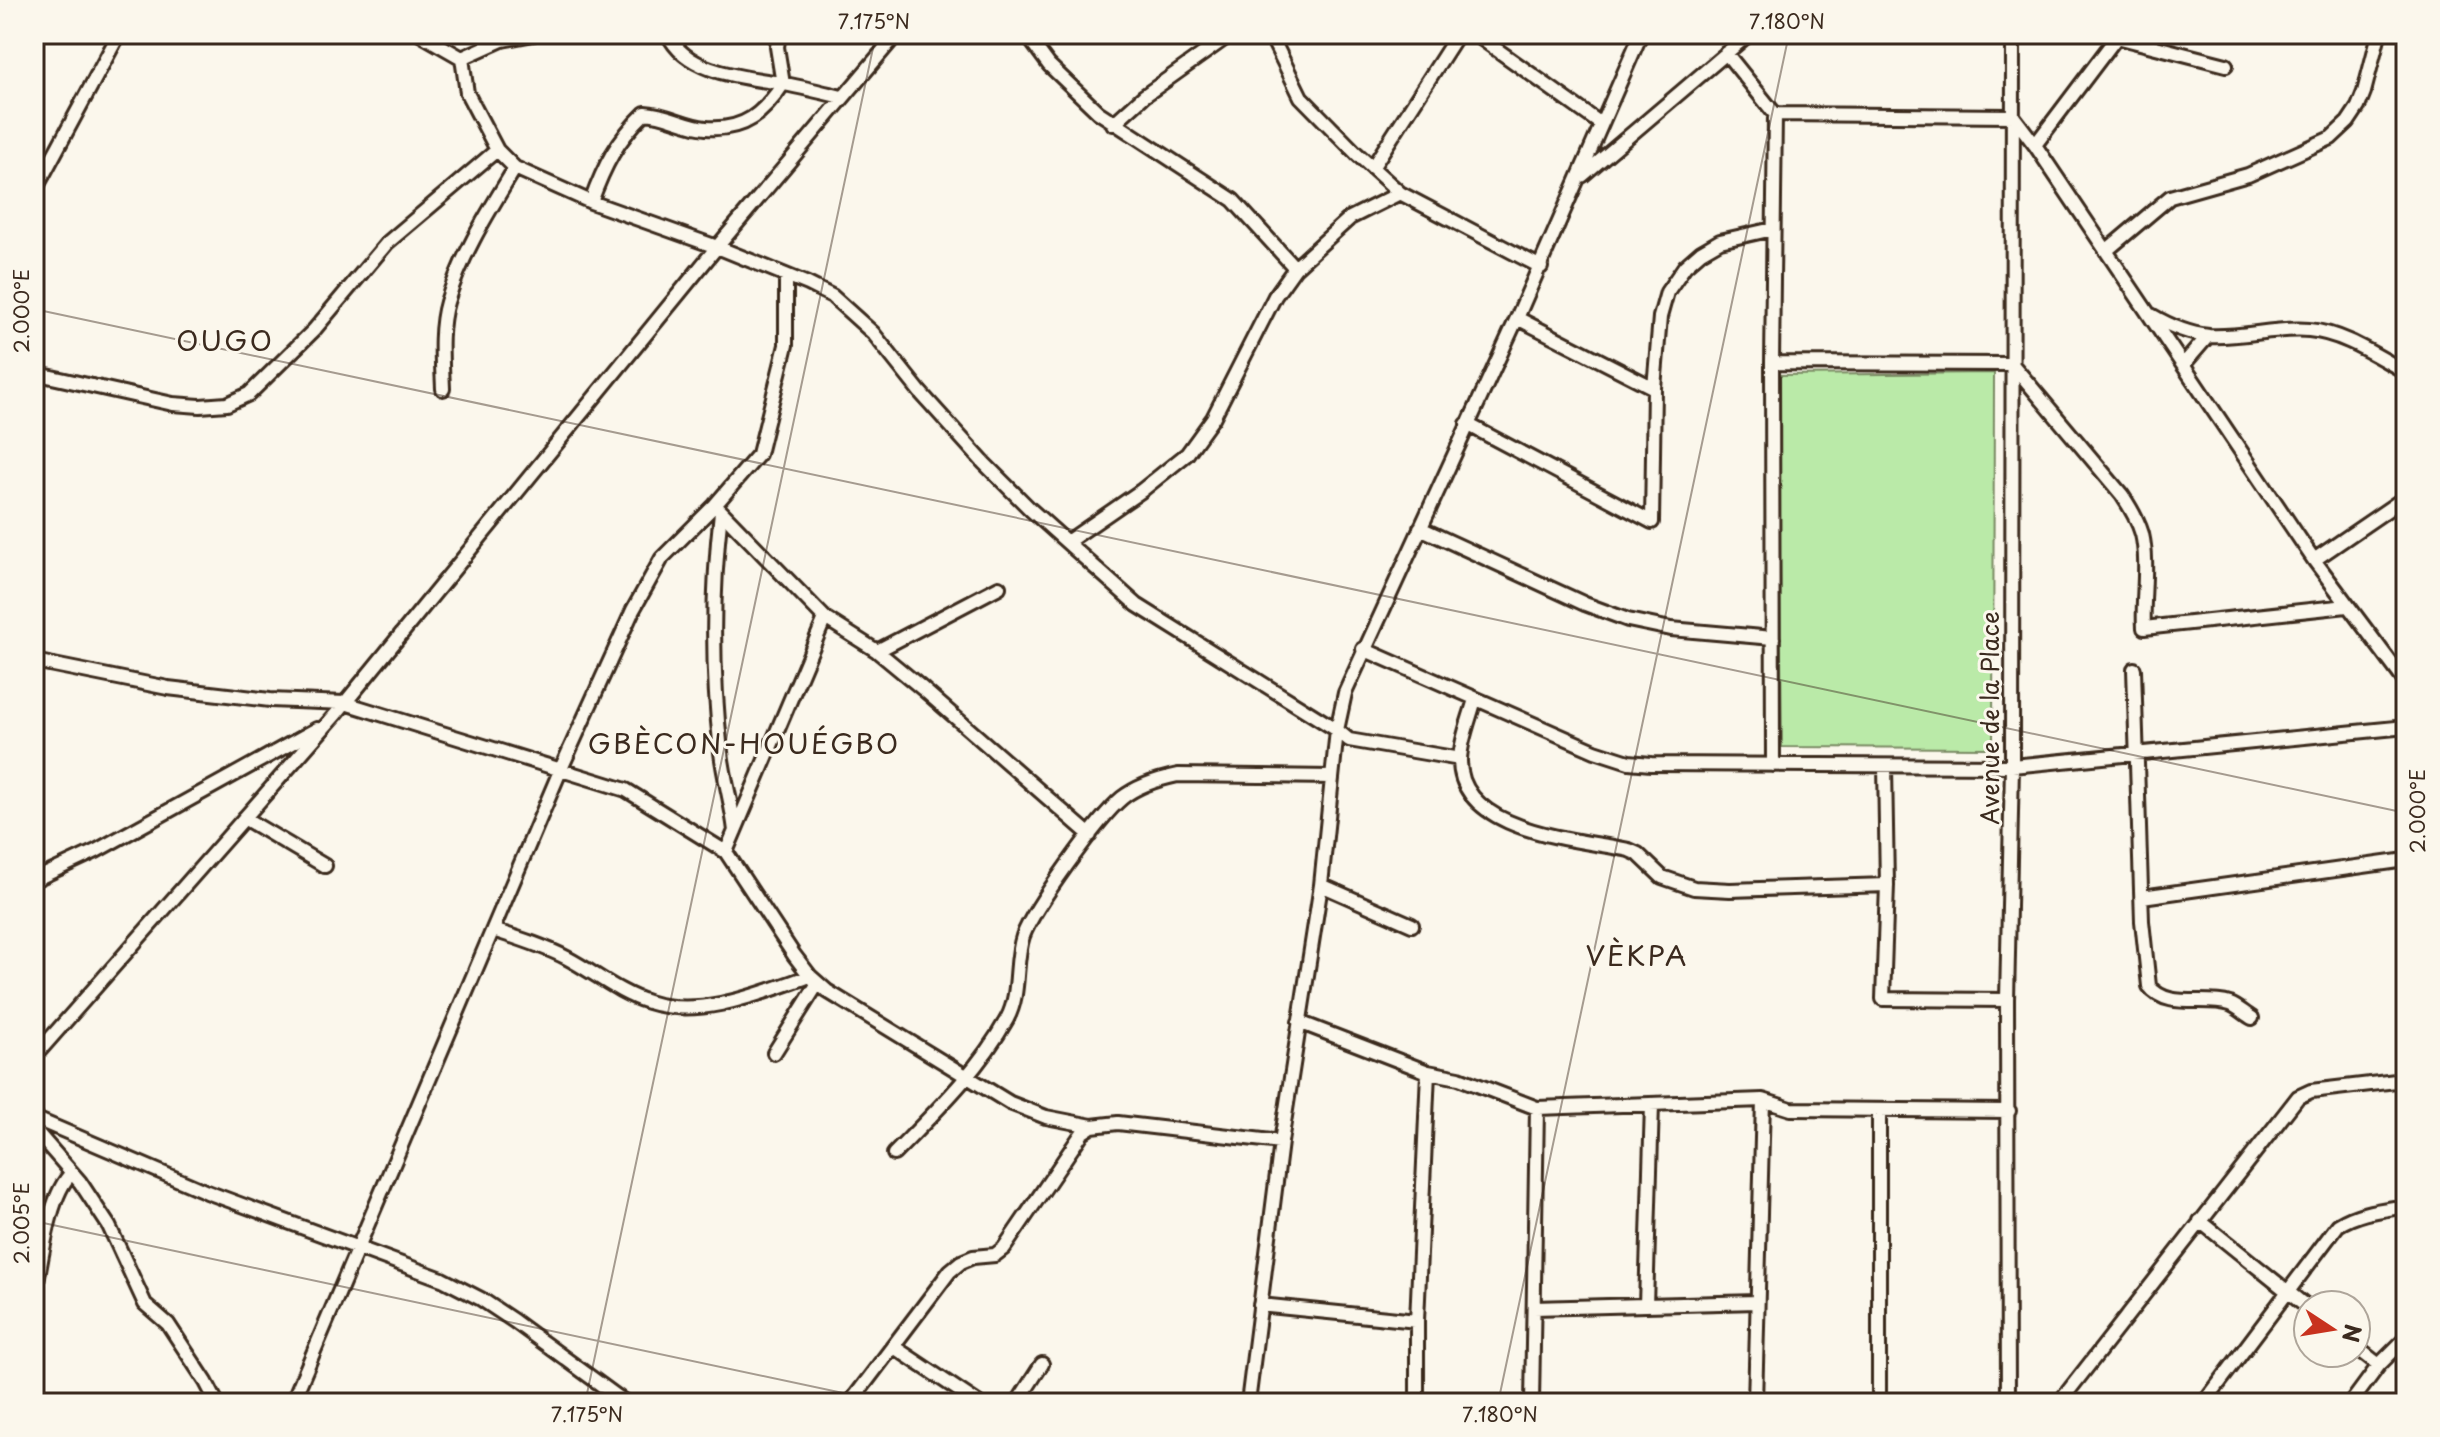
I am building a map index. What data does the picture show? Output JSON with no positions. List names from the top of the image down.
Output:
{
  "streets": {
    "street": ["Avenue de la Place"]
  },
  "districts": ["OUGO", "GBÈCON-HOUÉGBO", "VÈKPA"],
  "north": "right",
  "coordinates": [
    "7.175°N",
    "7.180°N",
    "2.000°E",
    "2.005°E"
  ]
}
